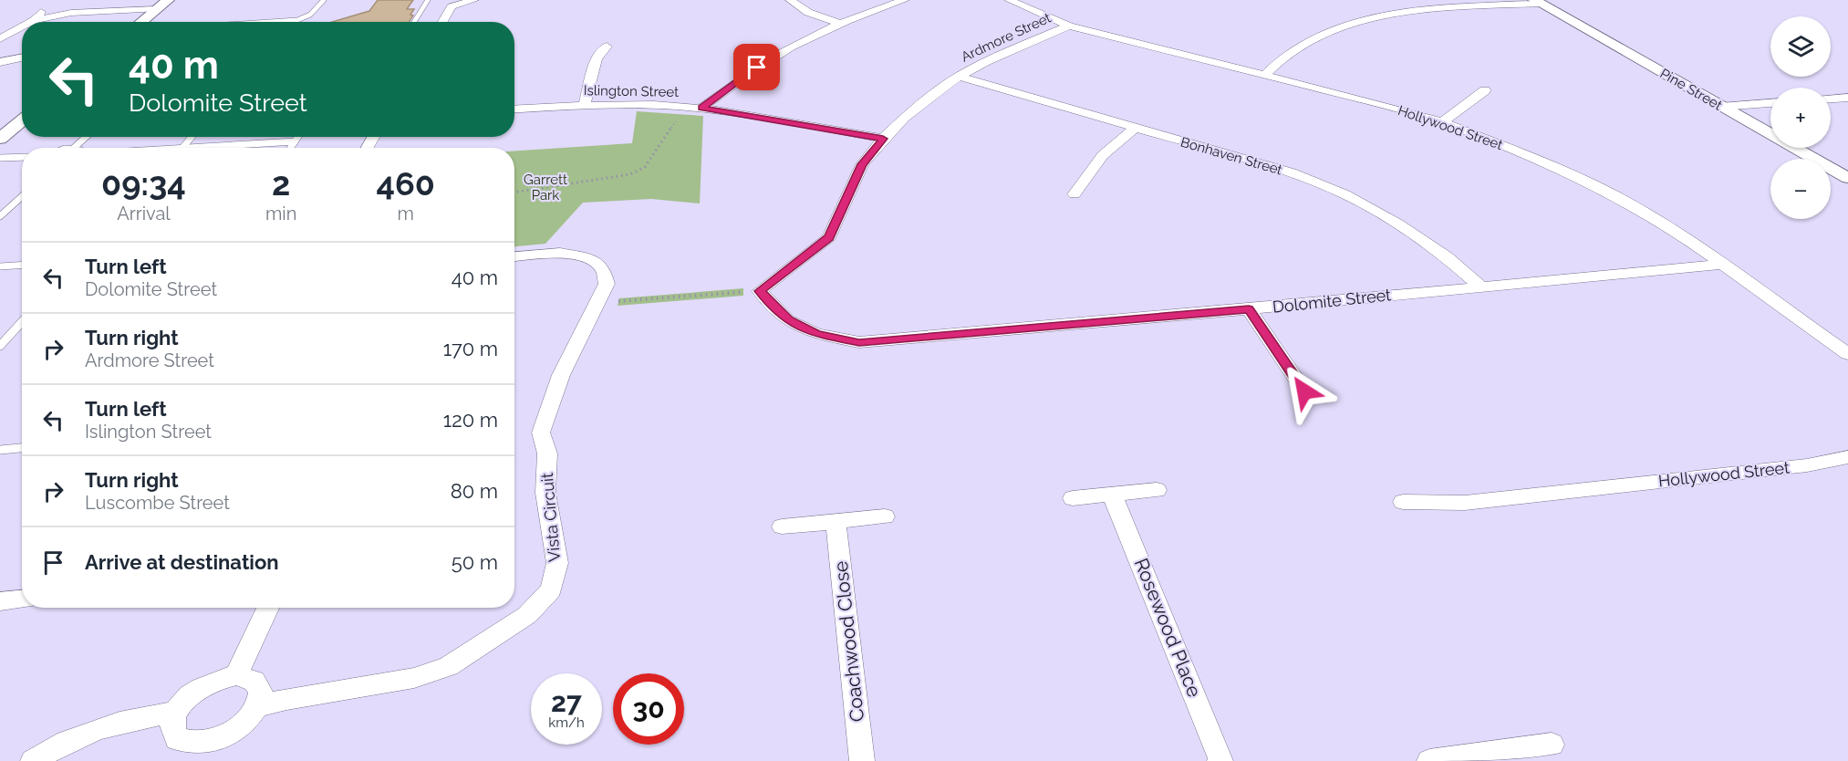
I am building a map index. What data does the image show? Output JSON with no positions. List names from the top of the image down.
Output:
{
  "streets": {
    "street": [
      "Ardmore Street",
      "Pine Street",
      "Islington Street",
      "Hollywood Street",
      "Bonhaven Street",
      "Dolomite Street",
      "Vista Circuit",
      "Rosewood Place",
      "Coachwood Close"
    ]
  },
  "crossings": [
    ["Ardmore Street", "Islington Street"],
    ["Ardmore Street", "Hollywood Street"],
    ["Ardmore Street", "Bonhaven Street"],
    ["Ardmore Street", "Dolomite Street"],
    ["Hollywood Street", "Dolomite Street"],
    ["Bonhaven Street", "Dolomite Street"]
  ],
  "parks": ["Garrett Park"],
  "page": {
    "map_buttons": ["+", "−"],
    "turn": ["40 m", "Dolomite Street"],
    "eta": [
      "09:34",
      "Arrival",
      "2",
      "min",
      "460",
      "m"
    ],
    "list": [
      {
        "name": "Turn left",
        "note": "Dolomite Street",
        "value": "40 m"
      },
      {
        "name": "Turn right",
        "note": "Ardmore Street",
        "value": "170 m"
      },
      {
        "name": "Turn left",
        "note": "Islington Street",
        "value": "120 m"
      },
      {
        "name": "Turn right",
        "note": "Luscombe Street",
        "value": "80 m"
      },
      {
        "name": "Arrive at destination",
        "value": "50 m"
      }
    ],
    "speed": "27 km/h",
    "limit": "30"
  }
}
